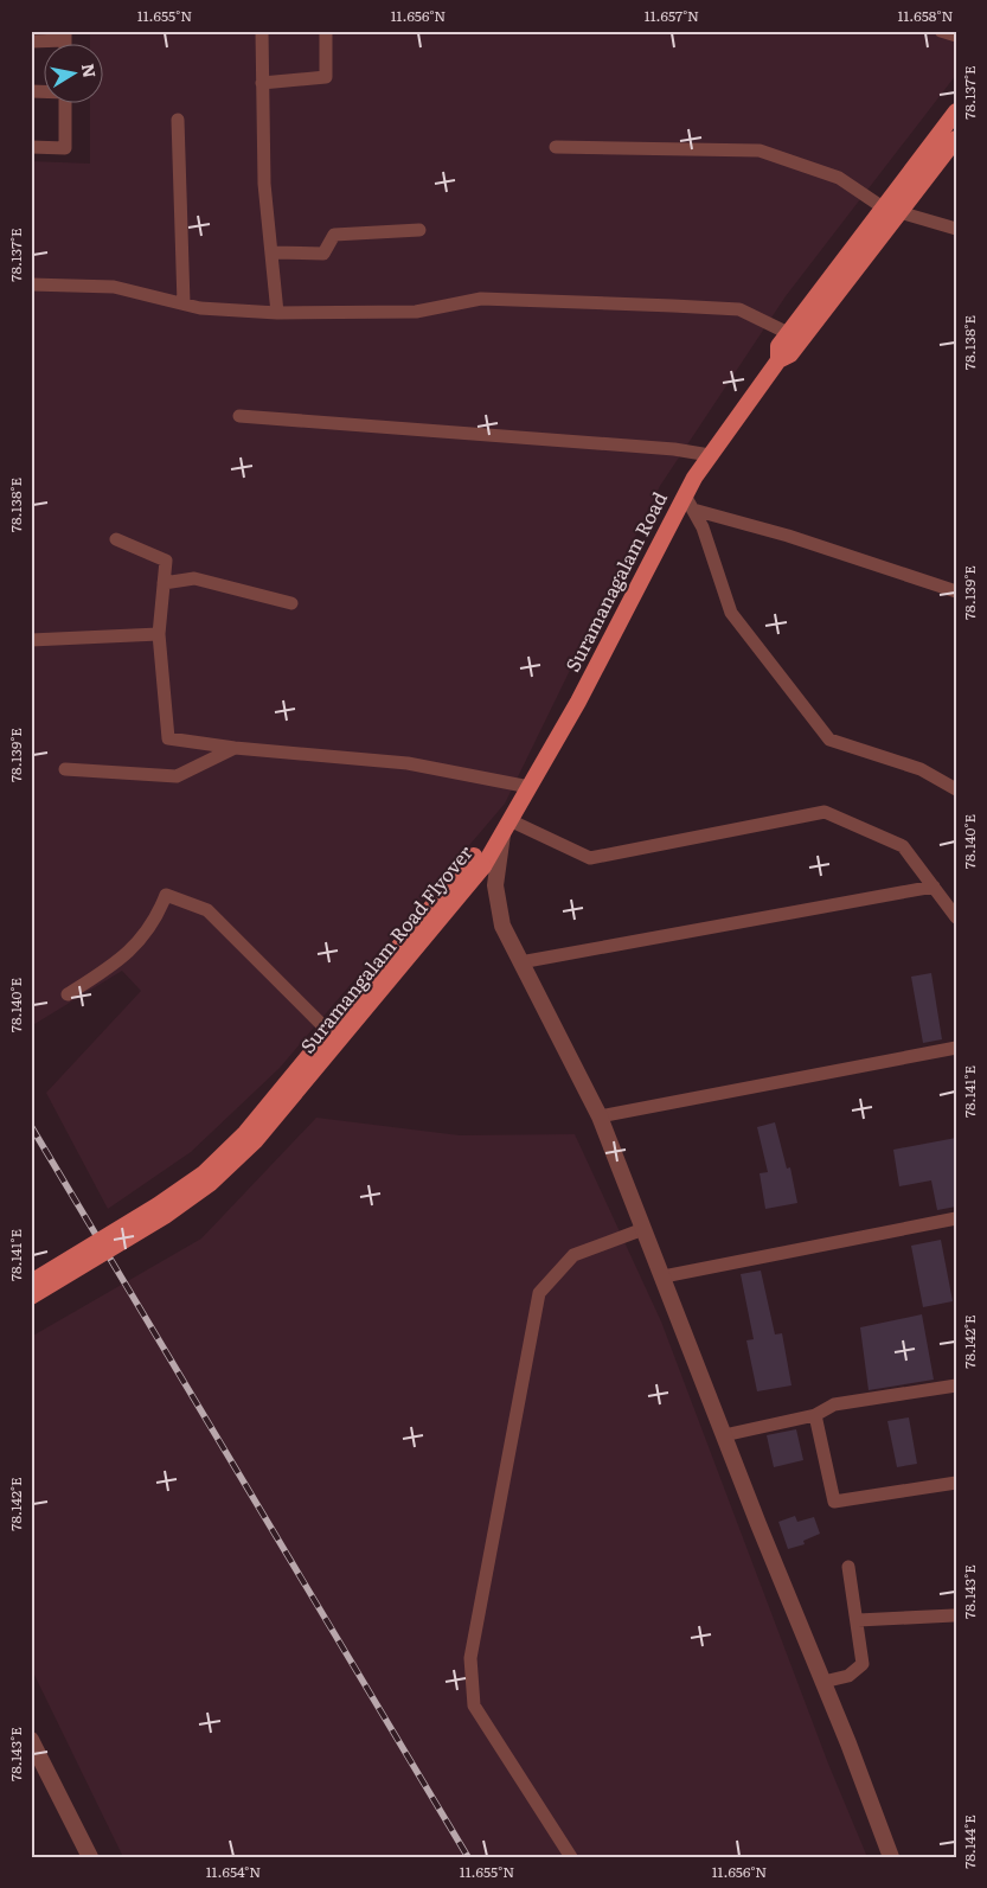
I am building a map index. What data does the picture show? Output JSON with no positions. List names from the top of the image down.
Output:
{
  "streets": {
    "main road": ["Suramanagalam Road", "Suramangalam Road Flyover"]
  },
  "crossings": [
    ["Suramanagalam Road", "Suramangalam Road Flyover"]
  ],
  "north": "right",
  "coordinates": [
    "11.655°N",
    "11.656°N",
    "11.657°N",
    "11.658°N",
    "78.137°E",
    "78.138°E",
    "78.139°E",
    "78.140°E",
    "78.141°E",
    "78.142°E",
    "78.143°E",
    "78.144°E",
    "11.654°N"
  ]
}
